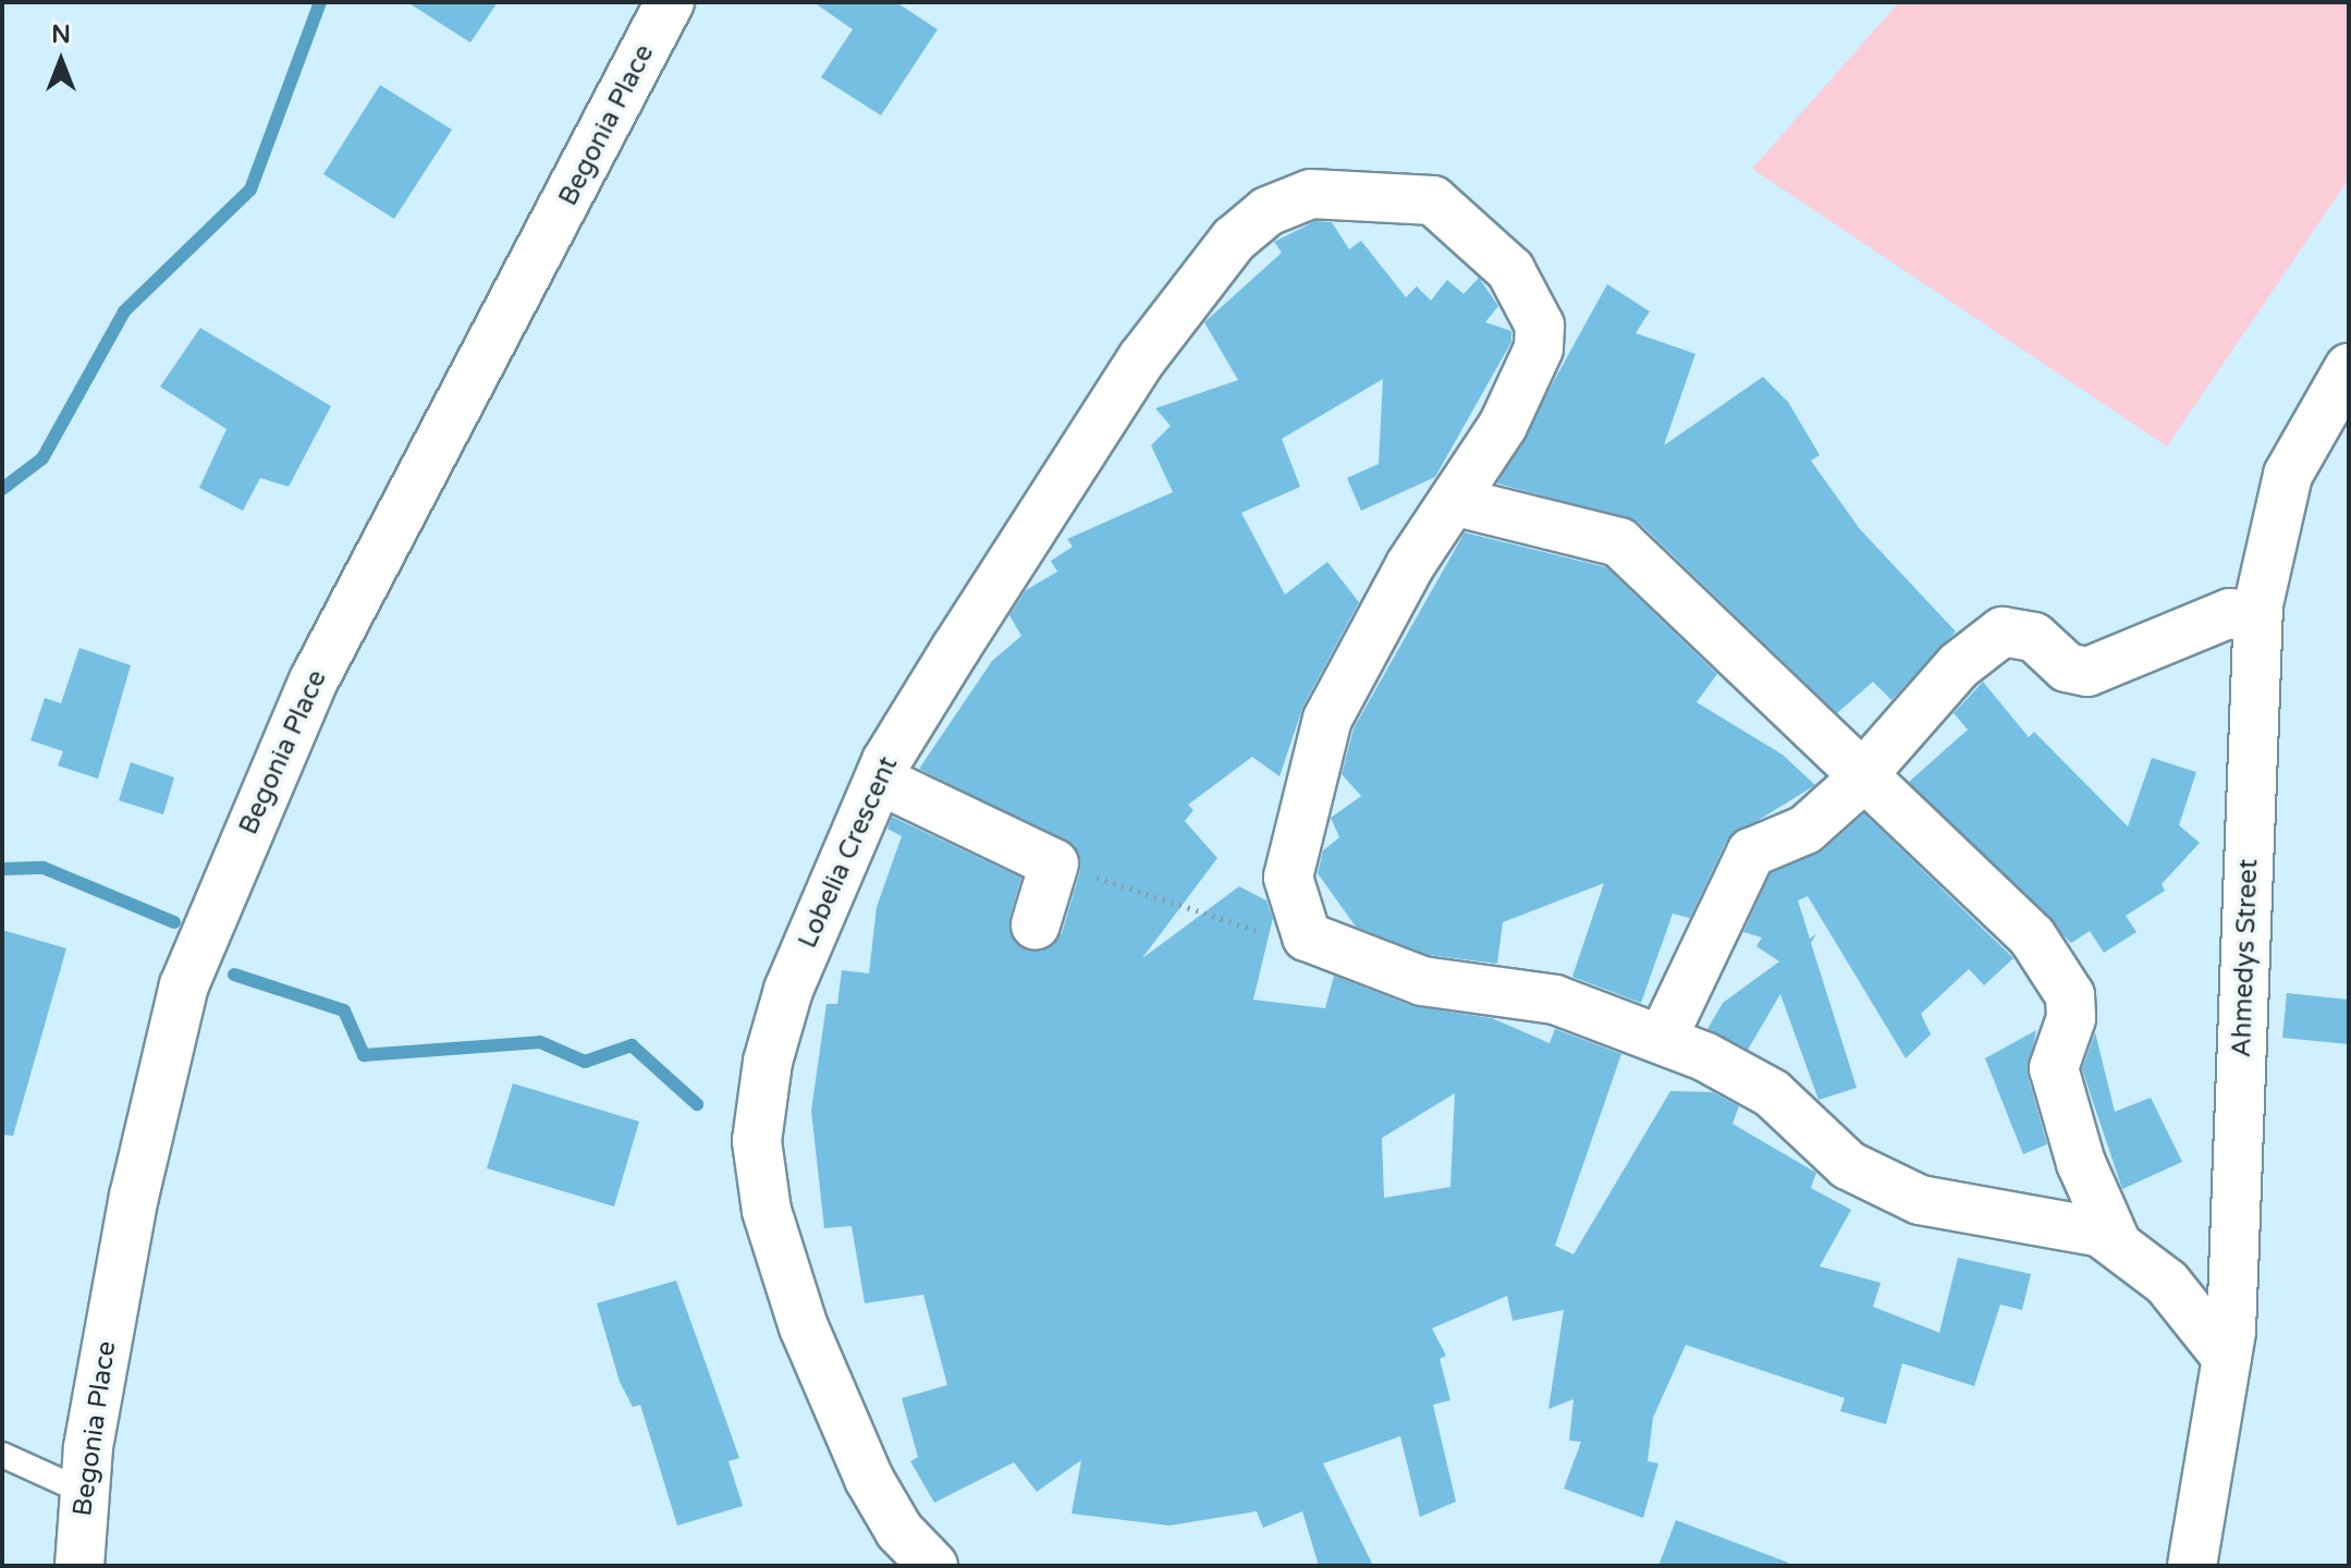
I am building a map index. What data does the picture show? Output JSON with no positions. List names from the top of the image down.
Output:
{
  "streets": {
    "street": ["Begonia Place", "Lobelia Crescent", "Ahmedys Street"]
  },
  "north": "top"
}
